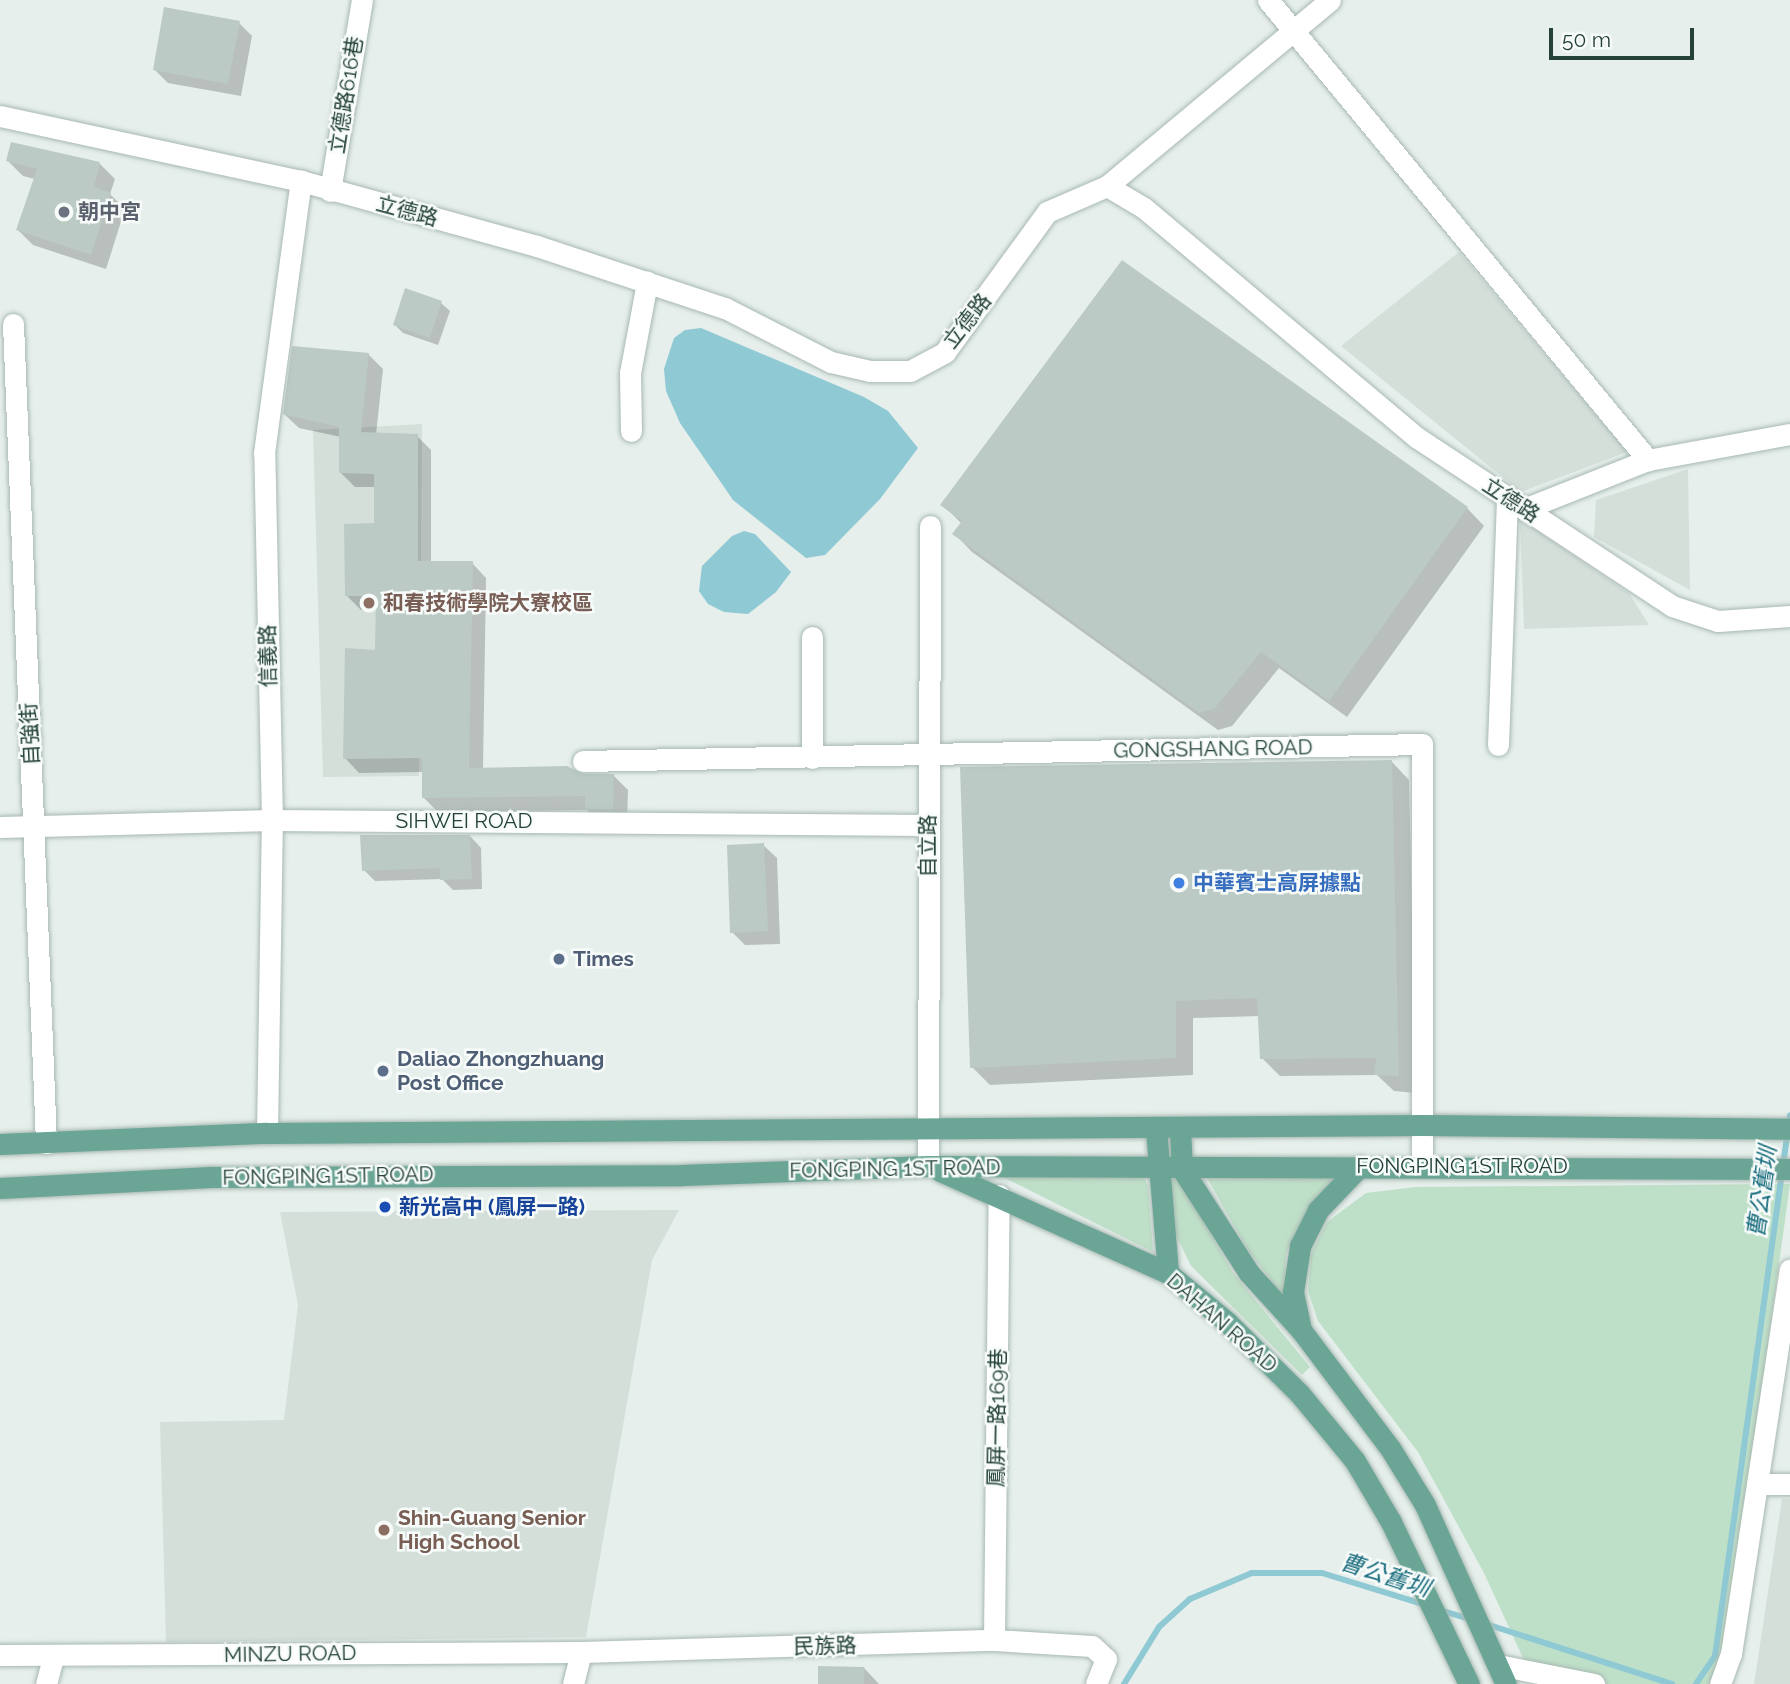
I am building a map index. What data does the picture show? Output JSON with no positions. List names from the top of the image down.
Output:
{
  "streets": {
    "main road": ["FONGPING 1ST ROAD", "DAHAN ROAD"],
    "street": [
      "立德路616巷",
      "立德路",
      "信義路",
      "自強街",
      "GONGSHANG ROAD",
      "SIHWEI ROAD",
      "自立路",
      "鳳屏一路169巷",
      "民族路",
      "MINZU ROAD"
    ]
  },
  "crossings": [
    ["立德路616巷", "立德路"],
    ["立德路", "信義路"],
    ["信義路", "SIHWEI ROAD"],
    ["信義路", "FONGPING 1ST ROAD"],
    ["自強街", "SIHWEI ROAD"],
    ["自強街", "FONGPING 1ST ROAD"],
    ["GONGSHANG ROAD", "自立路"],
    ["GONGSHANG ROAD", "FONGPING 1ST ROAD"],
    ["SIHWEI ROAD", "自立路"],
    ["自立路", "FONGPING 1ST ROAD"],
    ["自立路", "DAHAN ROAD"],
    ["FONGPING 1ST ROAD", "DAHAN ROAD"],
    ["DAHAN ROAD", "鳳屏一路169巷"],
    ["鳳屏一路169巷", "民族路"],
    ["民族路", "MINZU ROAD"]
  ],
  "water": ["曹公舊圳"],
  "places": [
    "朝中宮",
    "和春技術學院大寮校區",
    "中華賓士高屏據點",
    "Times",
    "Daliao Zhongzhuang Post Office",
    "新光高中 (鳳屏一路)",
    "Shin-Guang Senior High School"
  ],
  "scale_bar": "50 m"
}
